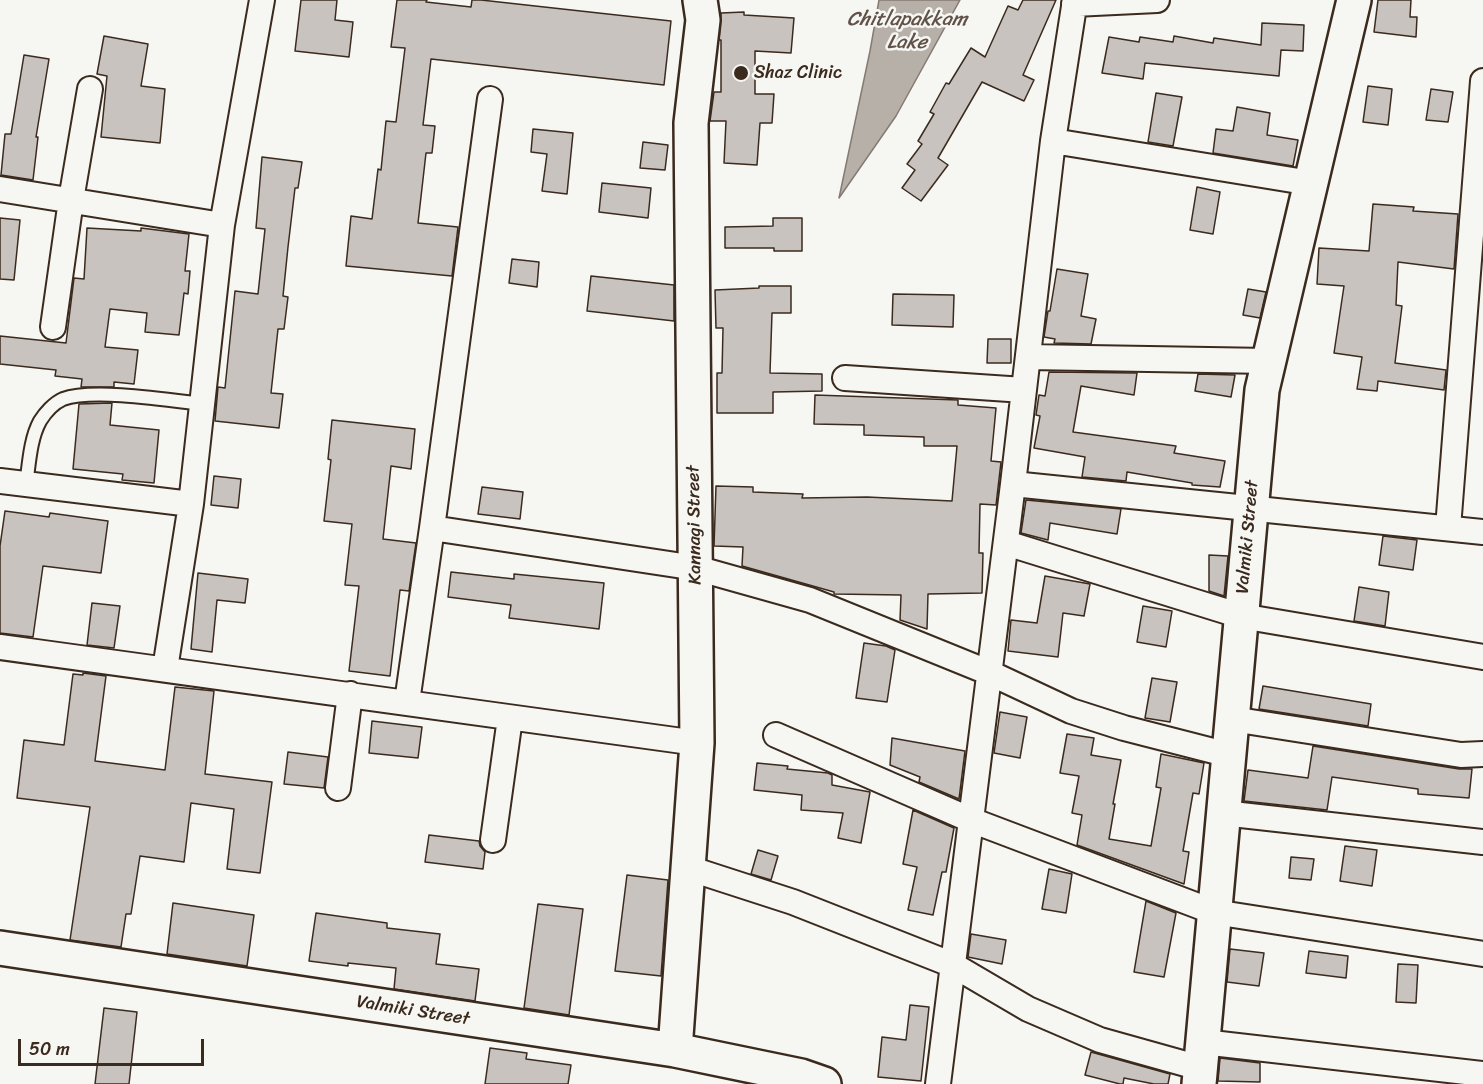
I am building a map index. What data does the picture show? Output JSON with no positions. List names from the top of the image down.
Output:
{
  "streets": {
    "street": ["Kannagi Street", "Valmiki Street"]
  },
  "crossings": [
    ["Kannagi Street", "Valmiki Street"]
  ],
  "water": ["Chitlapakkam Lake"],
  "places": ["Shaz Clinic"],
  "scale_bar": "50 m"
}
